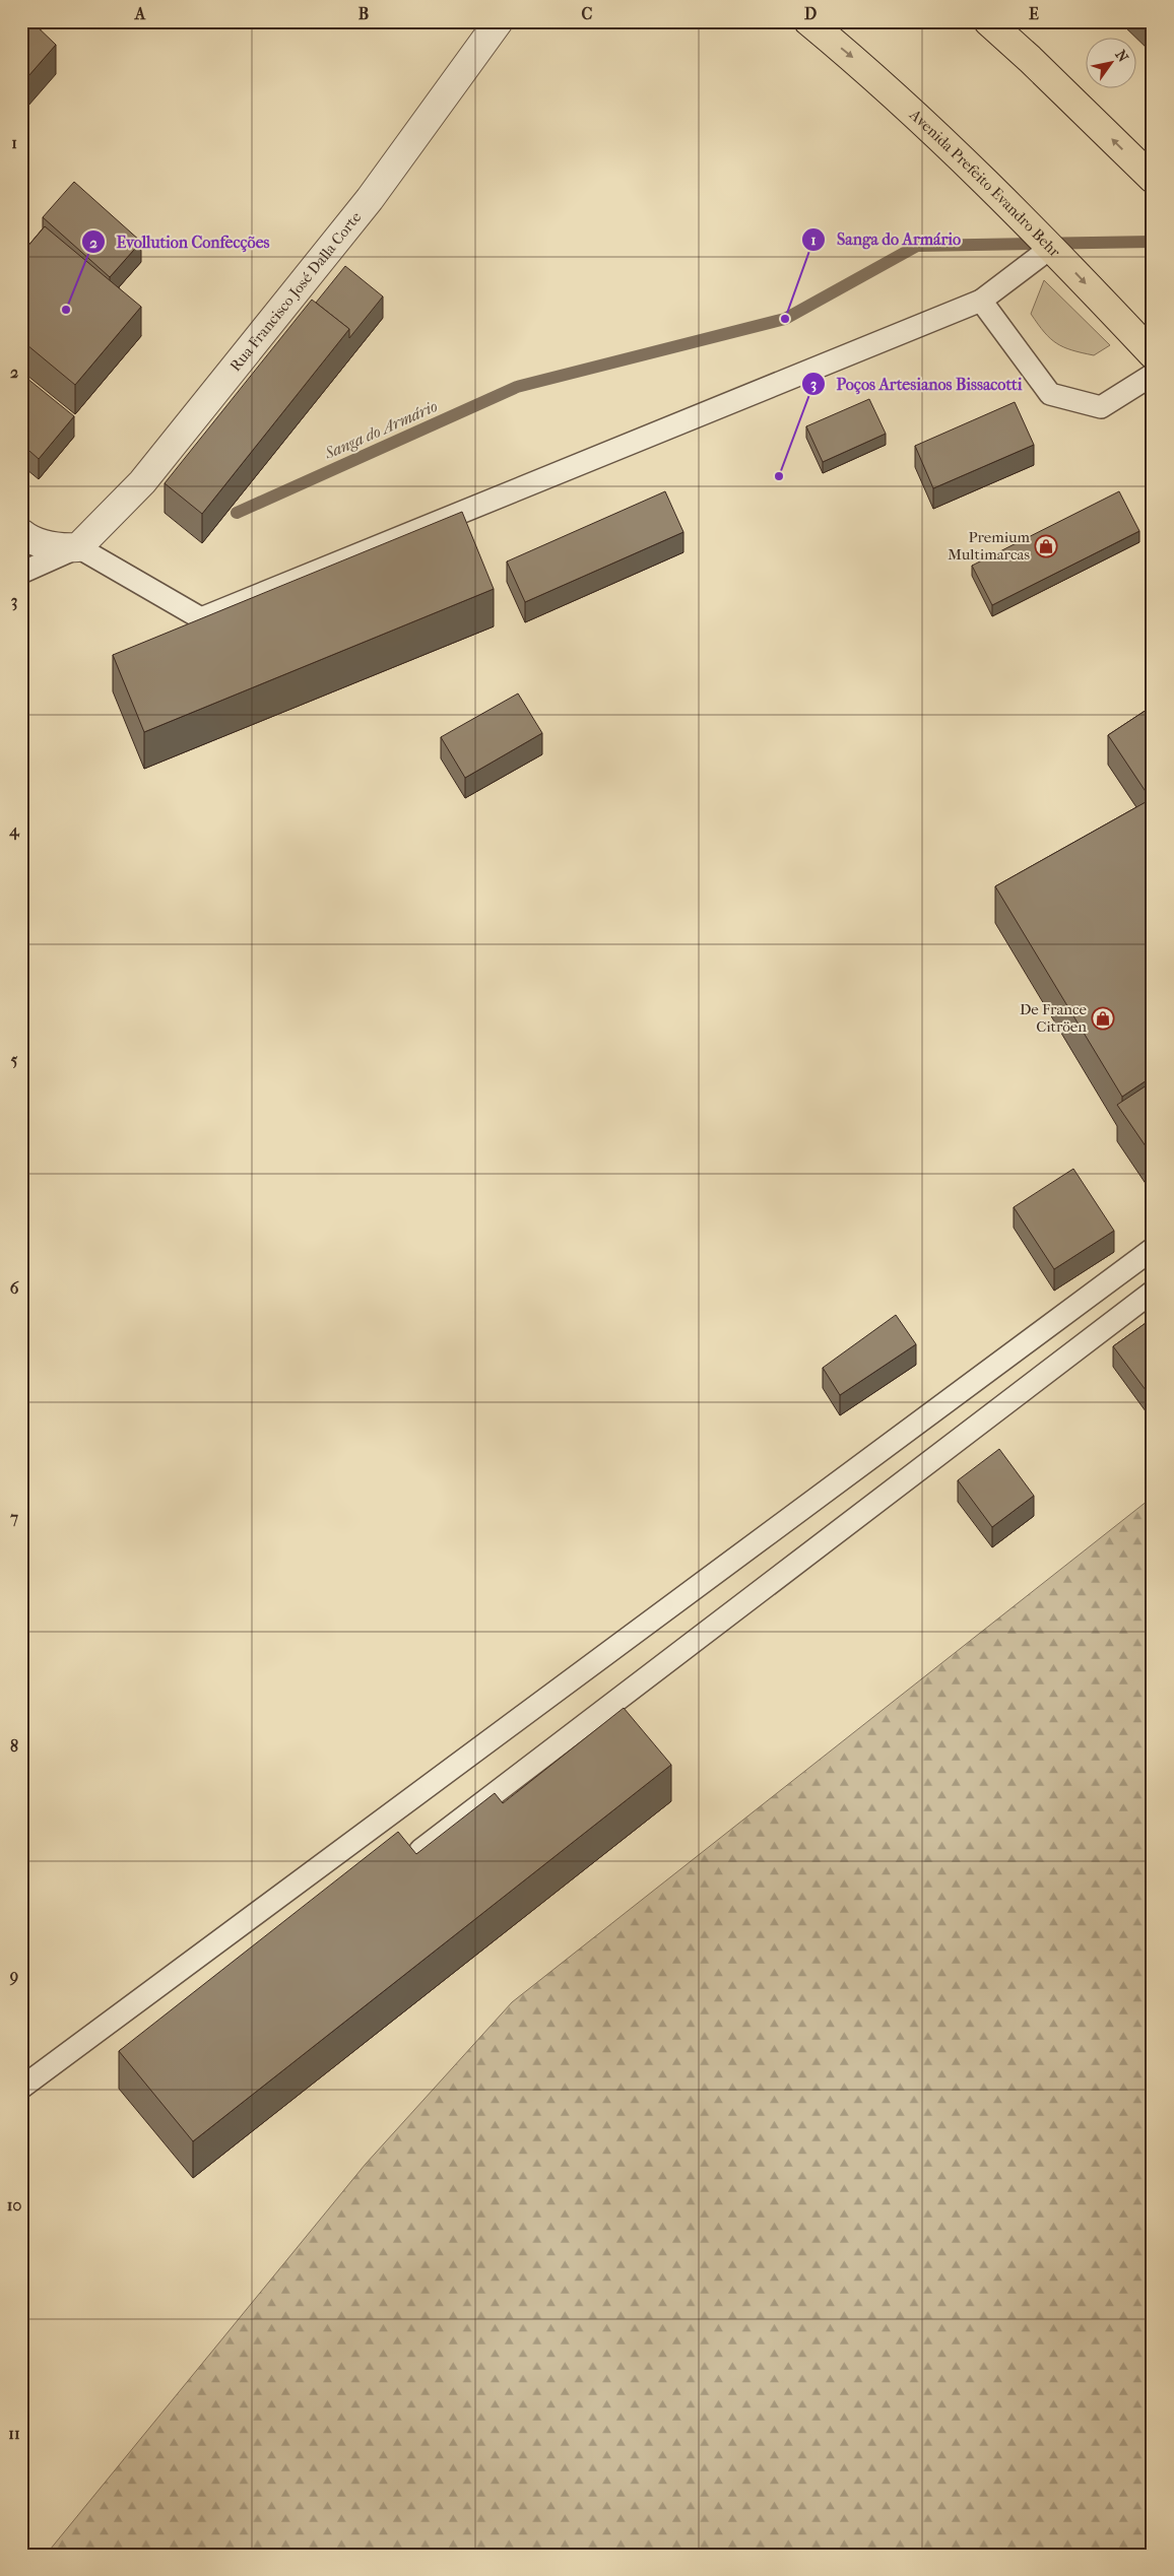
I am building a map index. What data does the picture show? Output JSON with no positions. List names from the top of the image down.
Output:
{
  "streets": {
    "highway": ["Avenida Prefeito Evandro Behr"],
    "street": ["Rua Francisco José Dalla Corte"]
  },
  "water": ["Sanga do Armário"],
  "places": {
    "other": ["Evollution Confecções", "Sanga do Armário", "Poços Artesianos Bissacotti"],
    "shop": ["Premium Multimarcas", "De France Citröen"]
  },
  "north": "top right",
  "grid": {
    "columns": [
      "A",
      "B",
      "C",
      "D",
      "E"
    ],
    "rows": [
      "1",
      "2",
      "3",
      "4",
      "5",
      "6",
      "7",
      "8",
      "9",
      "10",
      "11"
    ]
  }
}
